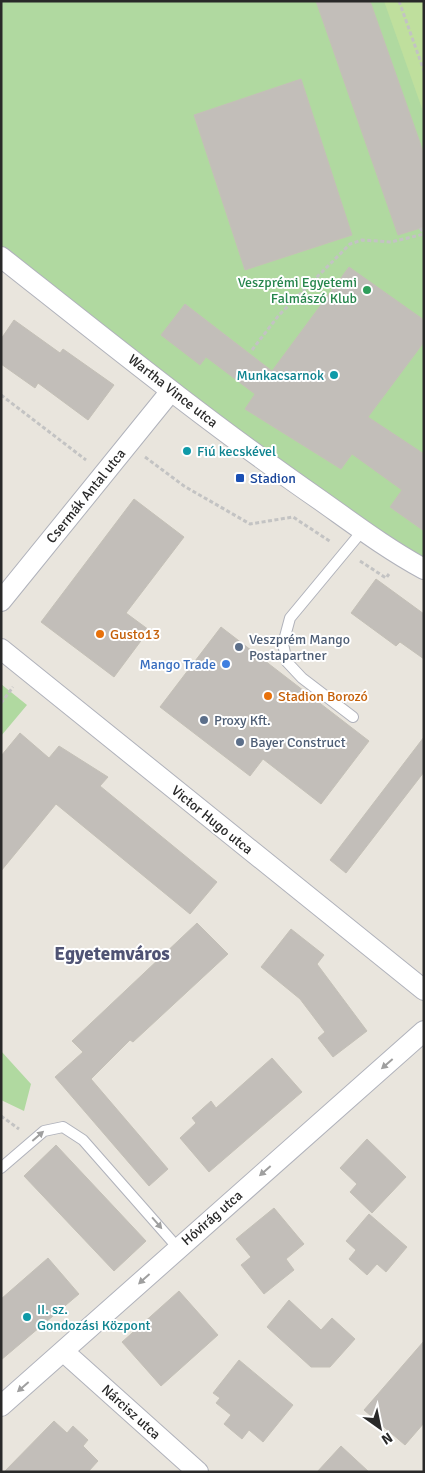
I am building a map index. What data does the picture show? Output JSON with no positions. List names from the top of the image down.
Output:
{
  "streets": {
    "street": [
      "Wartha Vince utca",
      "Csermák Antal utca",
      "Victor Hugo utca",
      "Hóvirág utca",
      "Nárcisz utca"
    ]
  },
  "crossings": [
    ["Wartha Vince utca", "Csermák Antal utca"],
    ["Hóvirág utca", "Nárcisz utca"]
  ],
  "one_way": ["Hóvirág utca"],
  "districts": ["Egyetemváros"],
  "places": {
    "other": [
      "Veszprémi Egyetemi Falmászó Klub",
      "Munkacsarnok",
      "Fiú kecskével",
      "Gusto13",
      "Veszprém Mango Postapartner",
      "Mango Trade",
      "Stadion Borozó",
      "Proxy Kft.",
      "Bayer Construct",
      "II. sz. Gondozási Központ"
    ],
    "transit": ["Stadion"]
  },
  "north": "bottom right"
}
